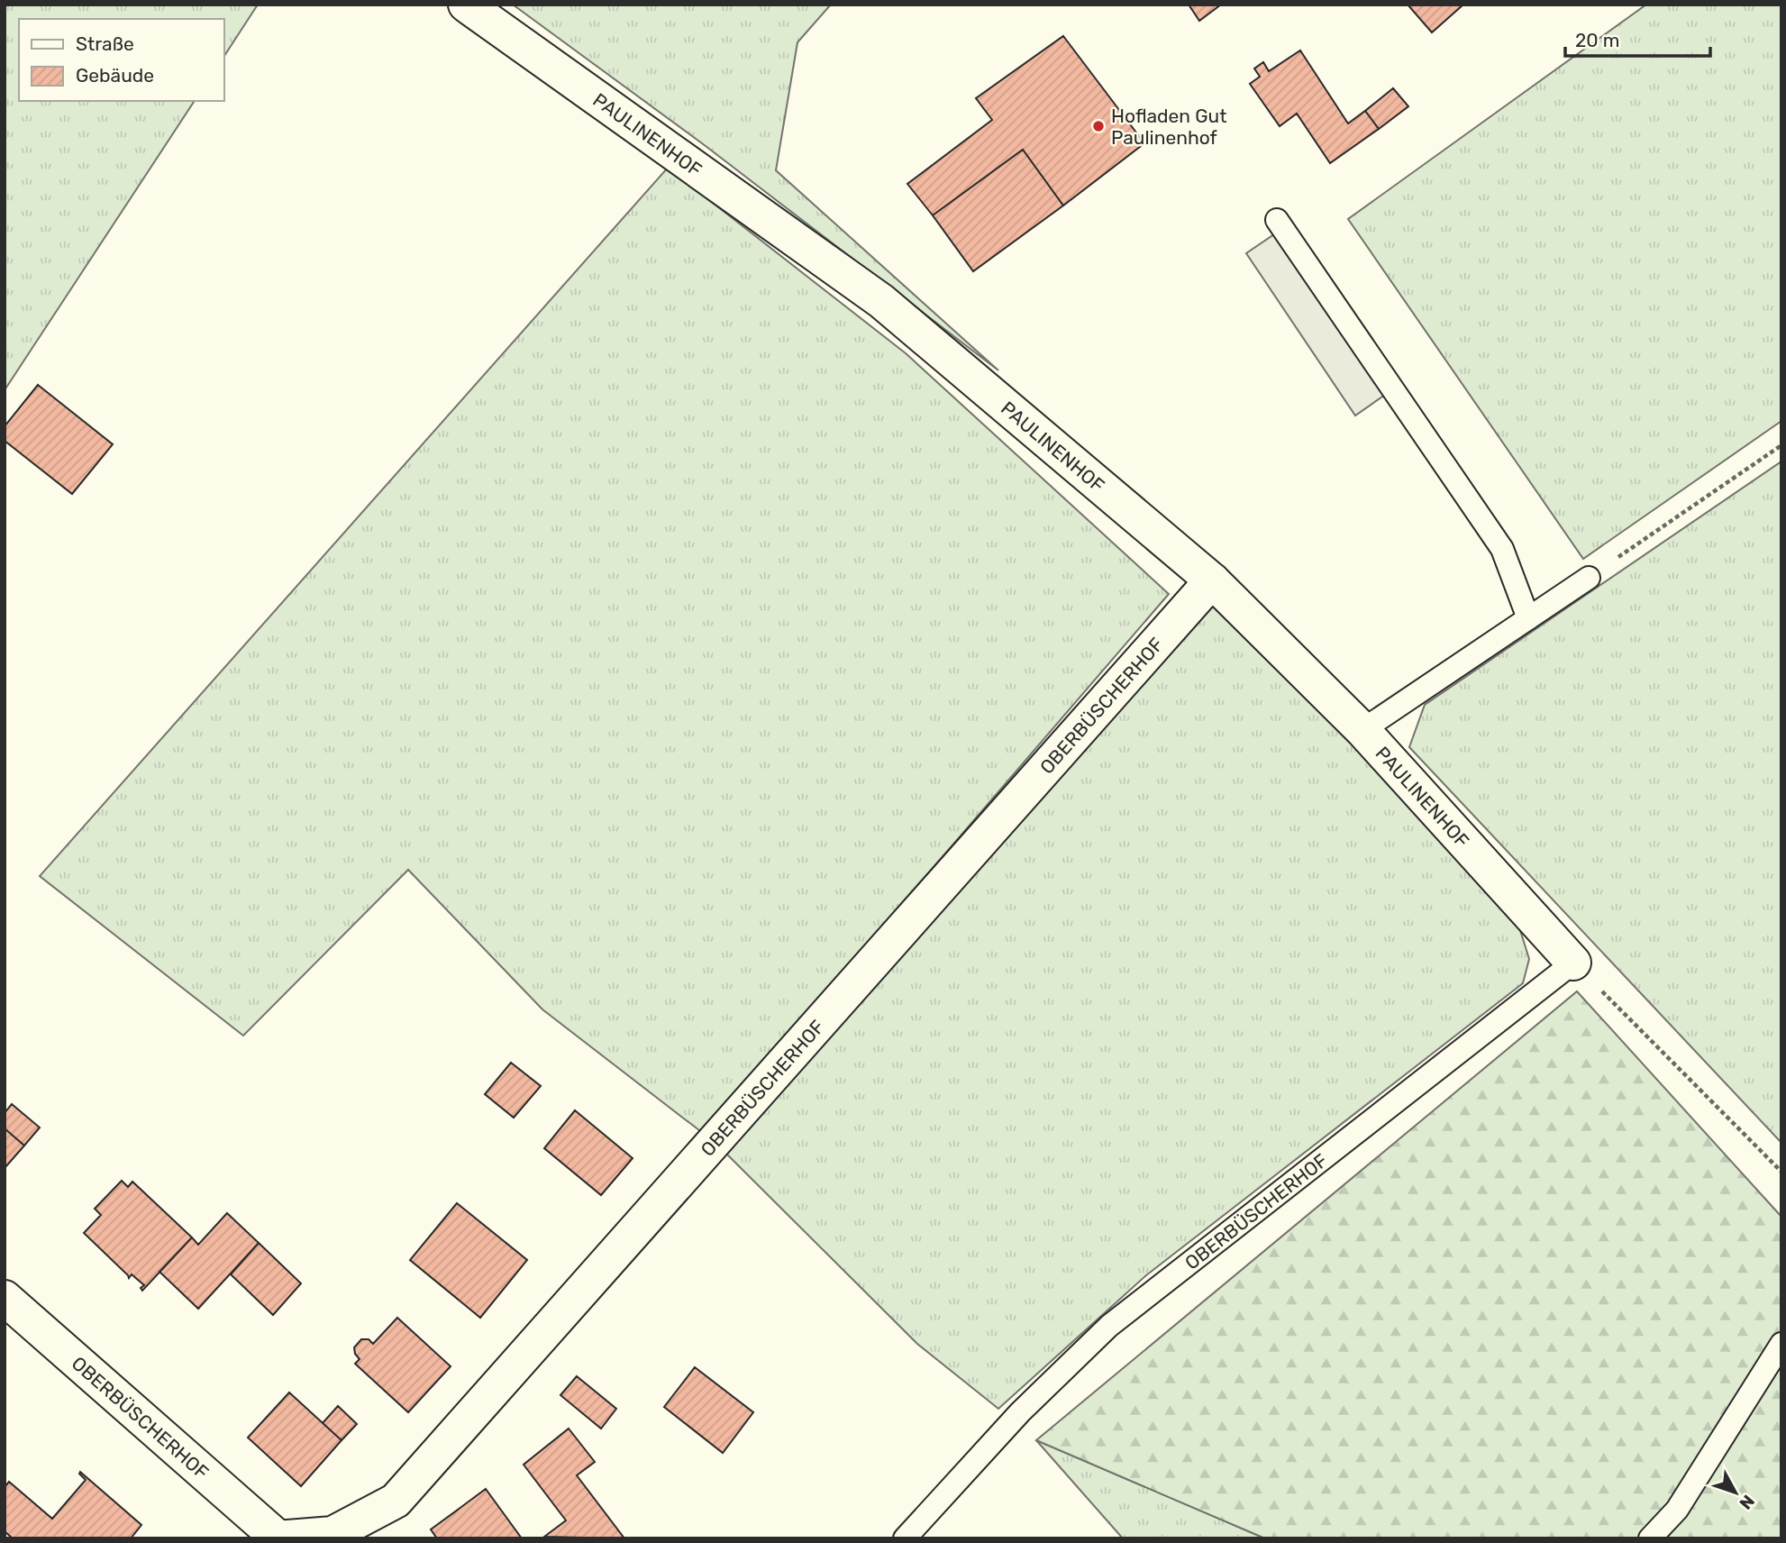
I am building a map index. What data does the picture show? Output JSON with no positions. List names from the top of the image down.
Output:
{
  "streets": {
    "street": ["PAULINENHOF", "OBERBÜSCHERHOF"]
  },
  "crossings": [
    ["PAULINENHOF", "OBERBÜSCHERHOF"]
  ],
  "places": ["Hofladen Gut Paulinenhof"],
  "legend": ["Straße", "Gebäude"],
  "scale_bar": "20 m",
  "north": "bottom right"
}
